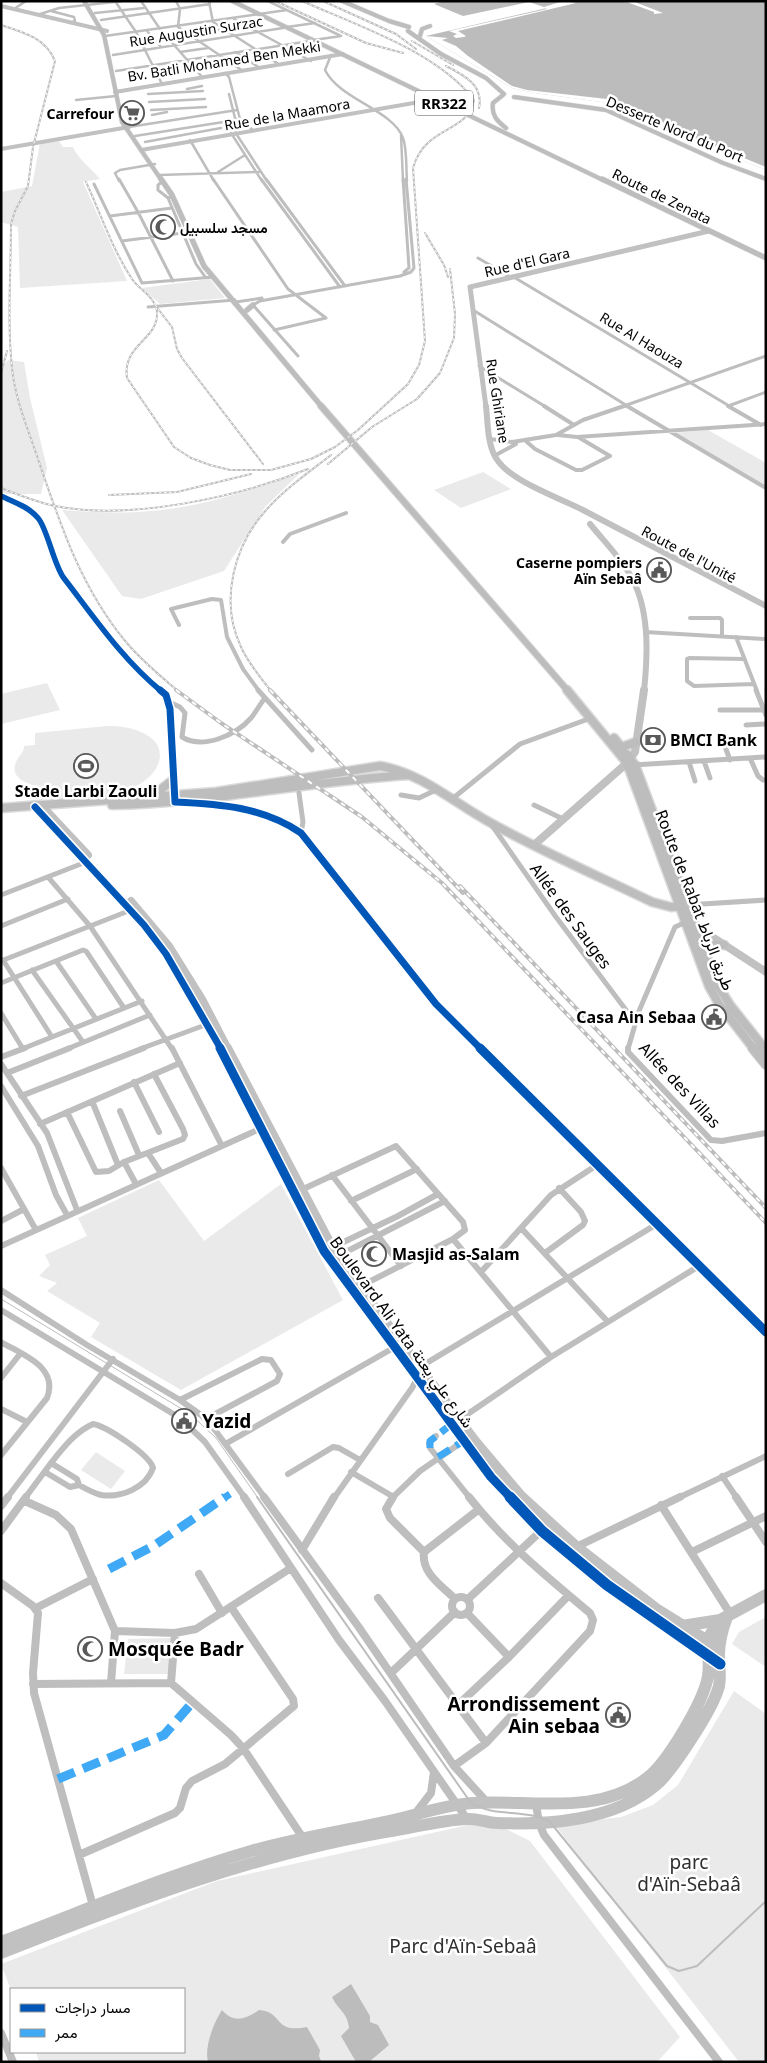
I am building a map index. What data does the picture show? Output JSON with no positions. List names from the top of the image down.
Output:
{
  "streets": {
    "main road": [
      "RR322",
      "Desserte Nord du Port",
      "Route de Zenata",
      "Route de Rabat طريق الرباط"
    ],
    "street": [
      "Rue Augustin Surzac",
      "Bv. Batli Mohamed Ben Mekki",
      "Rue de la Maamora",
      "Rue d'El Gara",
      "Rue Al Haouza",
      "Rue Ghiriane",
      "Route de l'Unité",
      "Allée des Sauges",
      "Allée des Villas",
      "Boulevard Ali Yata شارع علي يعتة"
    ]
  },
  "crossings": [
    ["Rue Augustin Surzac", "RR322"],
    ["Bv. Batli Mohamed Ben Mekki", "RR322"],
    ["RR322", "Rue de la Maamora"],
    ["RR322", "Route de Zenata"],
    ["Route de Zenata", "Rue d'El Gara"],
    ["Rue d'El Gara", "Rue Al Haouza"],
    ["Rue d'El Gara", "Rue Ghiriane"],
    ["Rue Ghiriane", "Route de l'Unité"],
    ["Rue Ghiriane", "Route de Rabat طريق الرباط"],
    ["Route de Rabat طريق الرباط", "Allée des Villas"],
    ["Allée des Sauges", "Allée des Villas"]
  ],
  "parks": ["parc d'Aïn-Sebaâ", "Parc d'Aïn-Sebaâ"],
  "places": {
    "supermarket": ["Carrefour"],
    "mosque": ["مسجد سلسبيل", "Masjid as-Salam", "Mosquée Badr"],
    "public building": [
      "Caserne pompiers Aïn Sebaâ",
      "Casa Ain Sebaa",
      "Yazid",
      "Arrondissement Ain sebaa"
    ],
    "bank": ["BMCI Bank"],
    "sports": ["Stade Larbi Zaouli"]
  },
  "legend": ["مسار دراجات", "ممر"]
}
